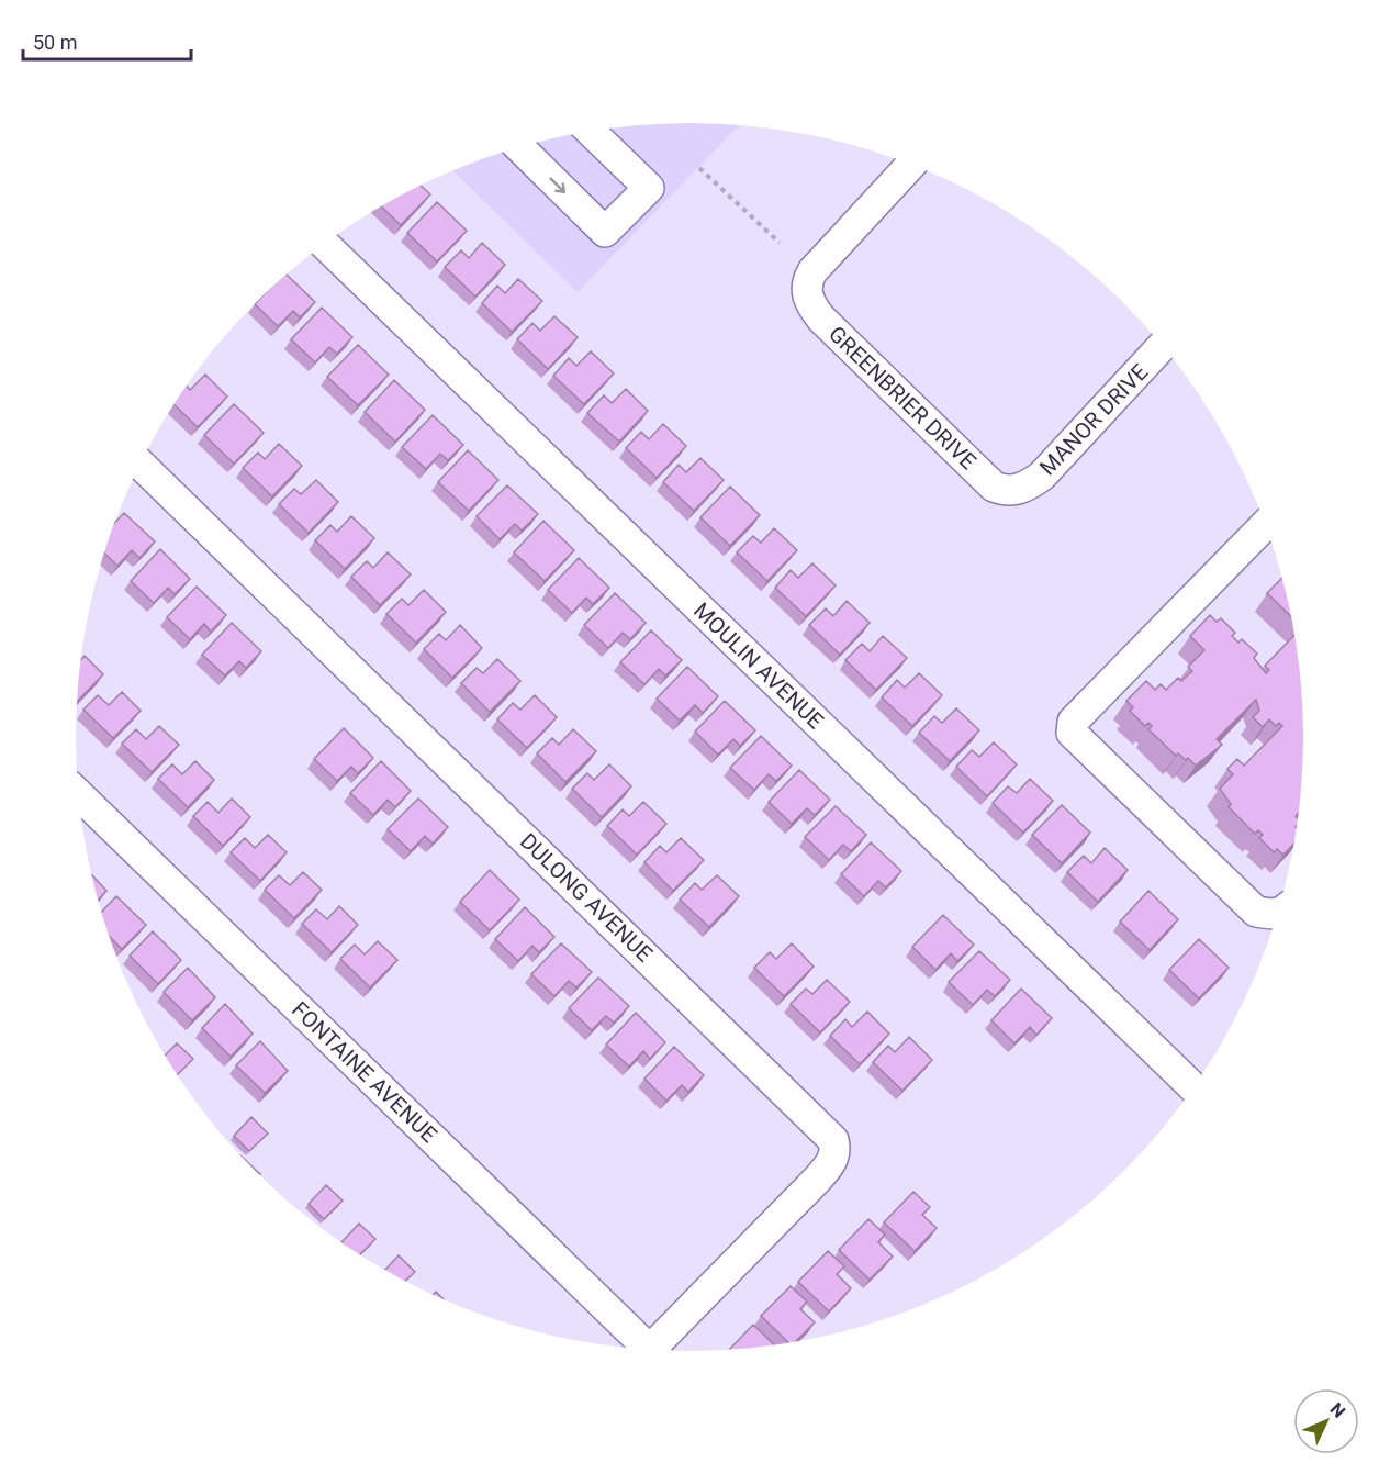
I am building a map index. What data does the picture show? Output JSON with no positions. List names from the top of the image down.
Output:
{
  "streets": {
    "street": [
      "GREENBRIER DRIVE",
      "MANOR DRIVE",
      "MOULIN AVENUE",
      "DULONG AVENUE",
      "FONTAINE AVENUE"
    ]
  },
  "crossings": [
    ["GREENBRIER DRIVE", "MANOR DRIVE"]
  ],
  "scale_bar": "50 m",
  "north": "top right"
}
